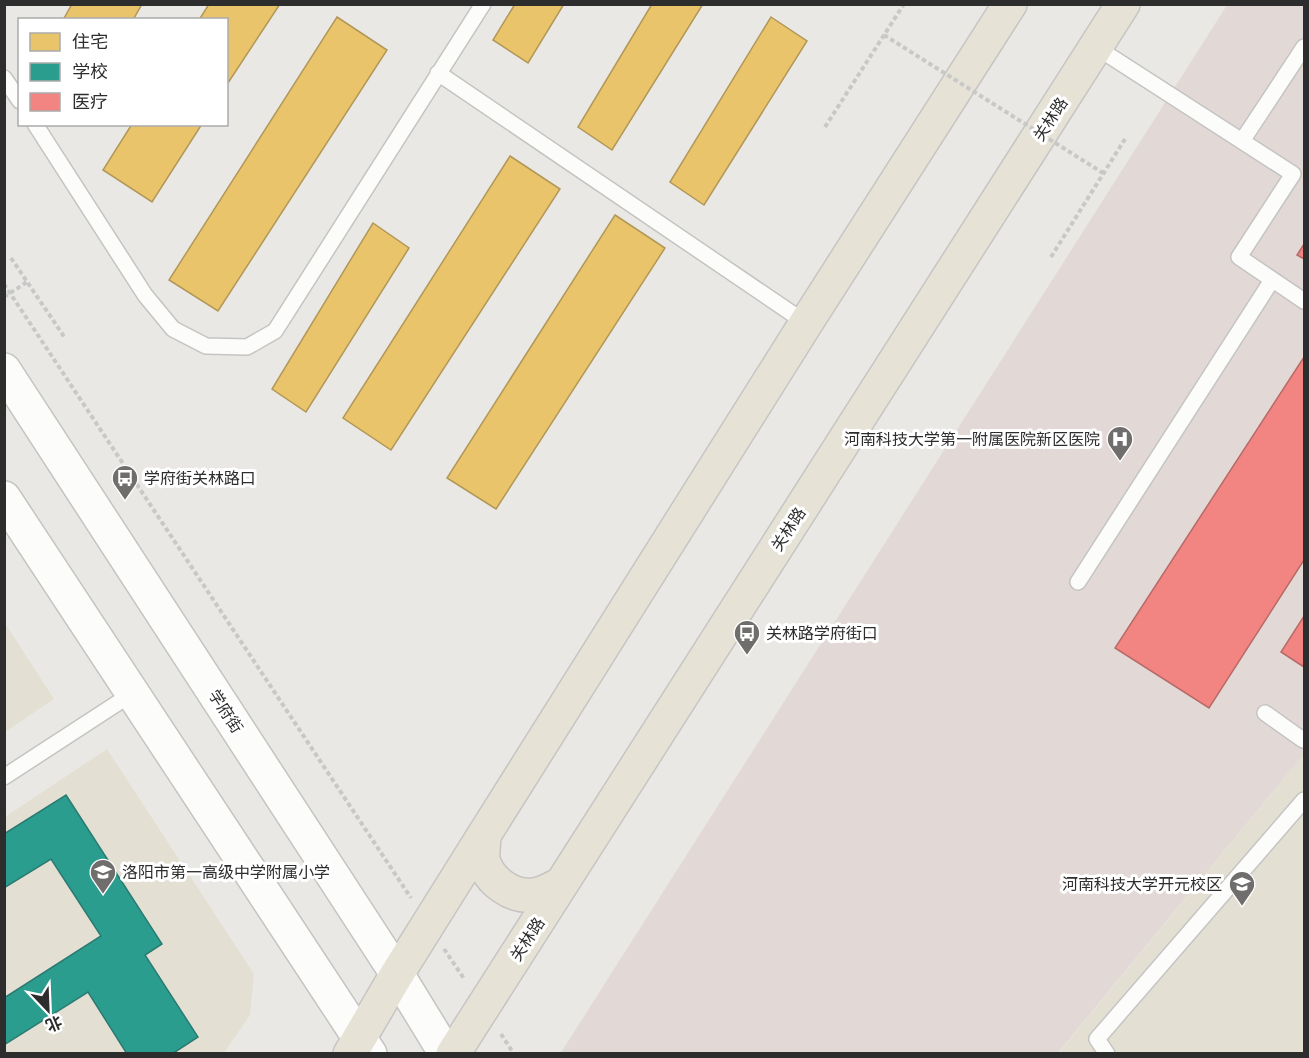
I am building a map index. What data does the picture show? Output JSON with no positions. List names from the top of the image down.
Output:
{
  "streets": {
    "main road": ["关林路", "学府街"]
  },
  "places": {
    "hospital": ["河南科技大学第一附属医院新区医院"],
    "bus stop": ["学府街关林路口", "关林路学府街口"],
    "school or university": ["洛阳市第一高级中学附属小学", "河南科技大学开元校区"]
  },
  "legend": ["住宅", "学校", "医疗"],
  "north": "bottom right"
}
